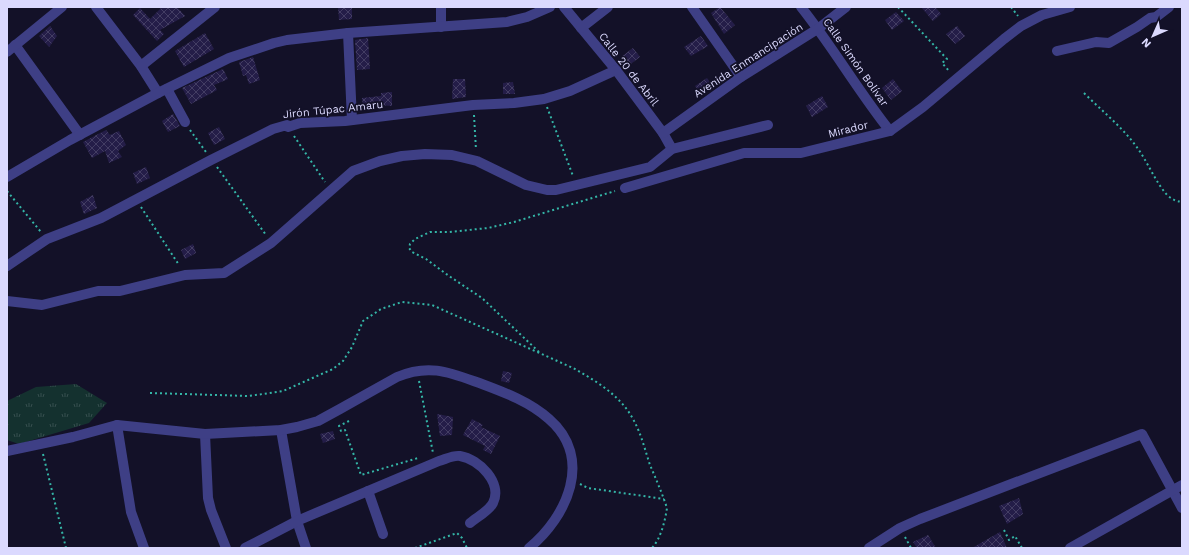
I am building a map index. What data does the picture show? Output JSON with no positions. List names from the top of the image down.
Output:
{
  "streets": {
    "street": [
      "Avenida Enmancipación",
      "Calle Simón Bolívar",
      "Calle 20 de Abril",
      "Jirón Túpac Amaru",
      "Mirador"
    ]
  },
  "crossings": [
    ["Avenida Enmancipación", "Calle Simón Bolívar"],
    ["Avenida Enmancipación", "Calle 20 de Abril"],
    ["Calle Simón Bolívar", "Mirador"],
    ["Calle 20 de Abril", "Jirón Túpac Amaru"]
  ],
  "north": "bottom left"
}
